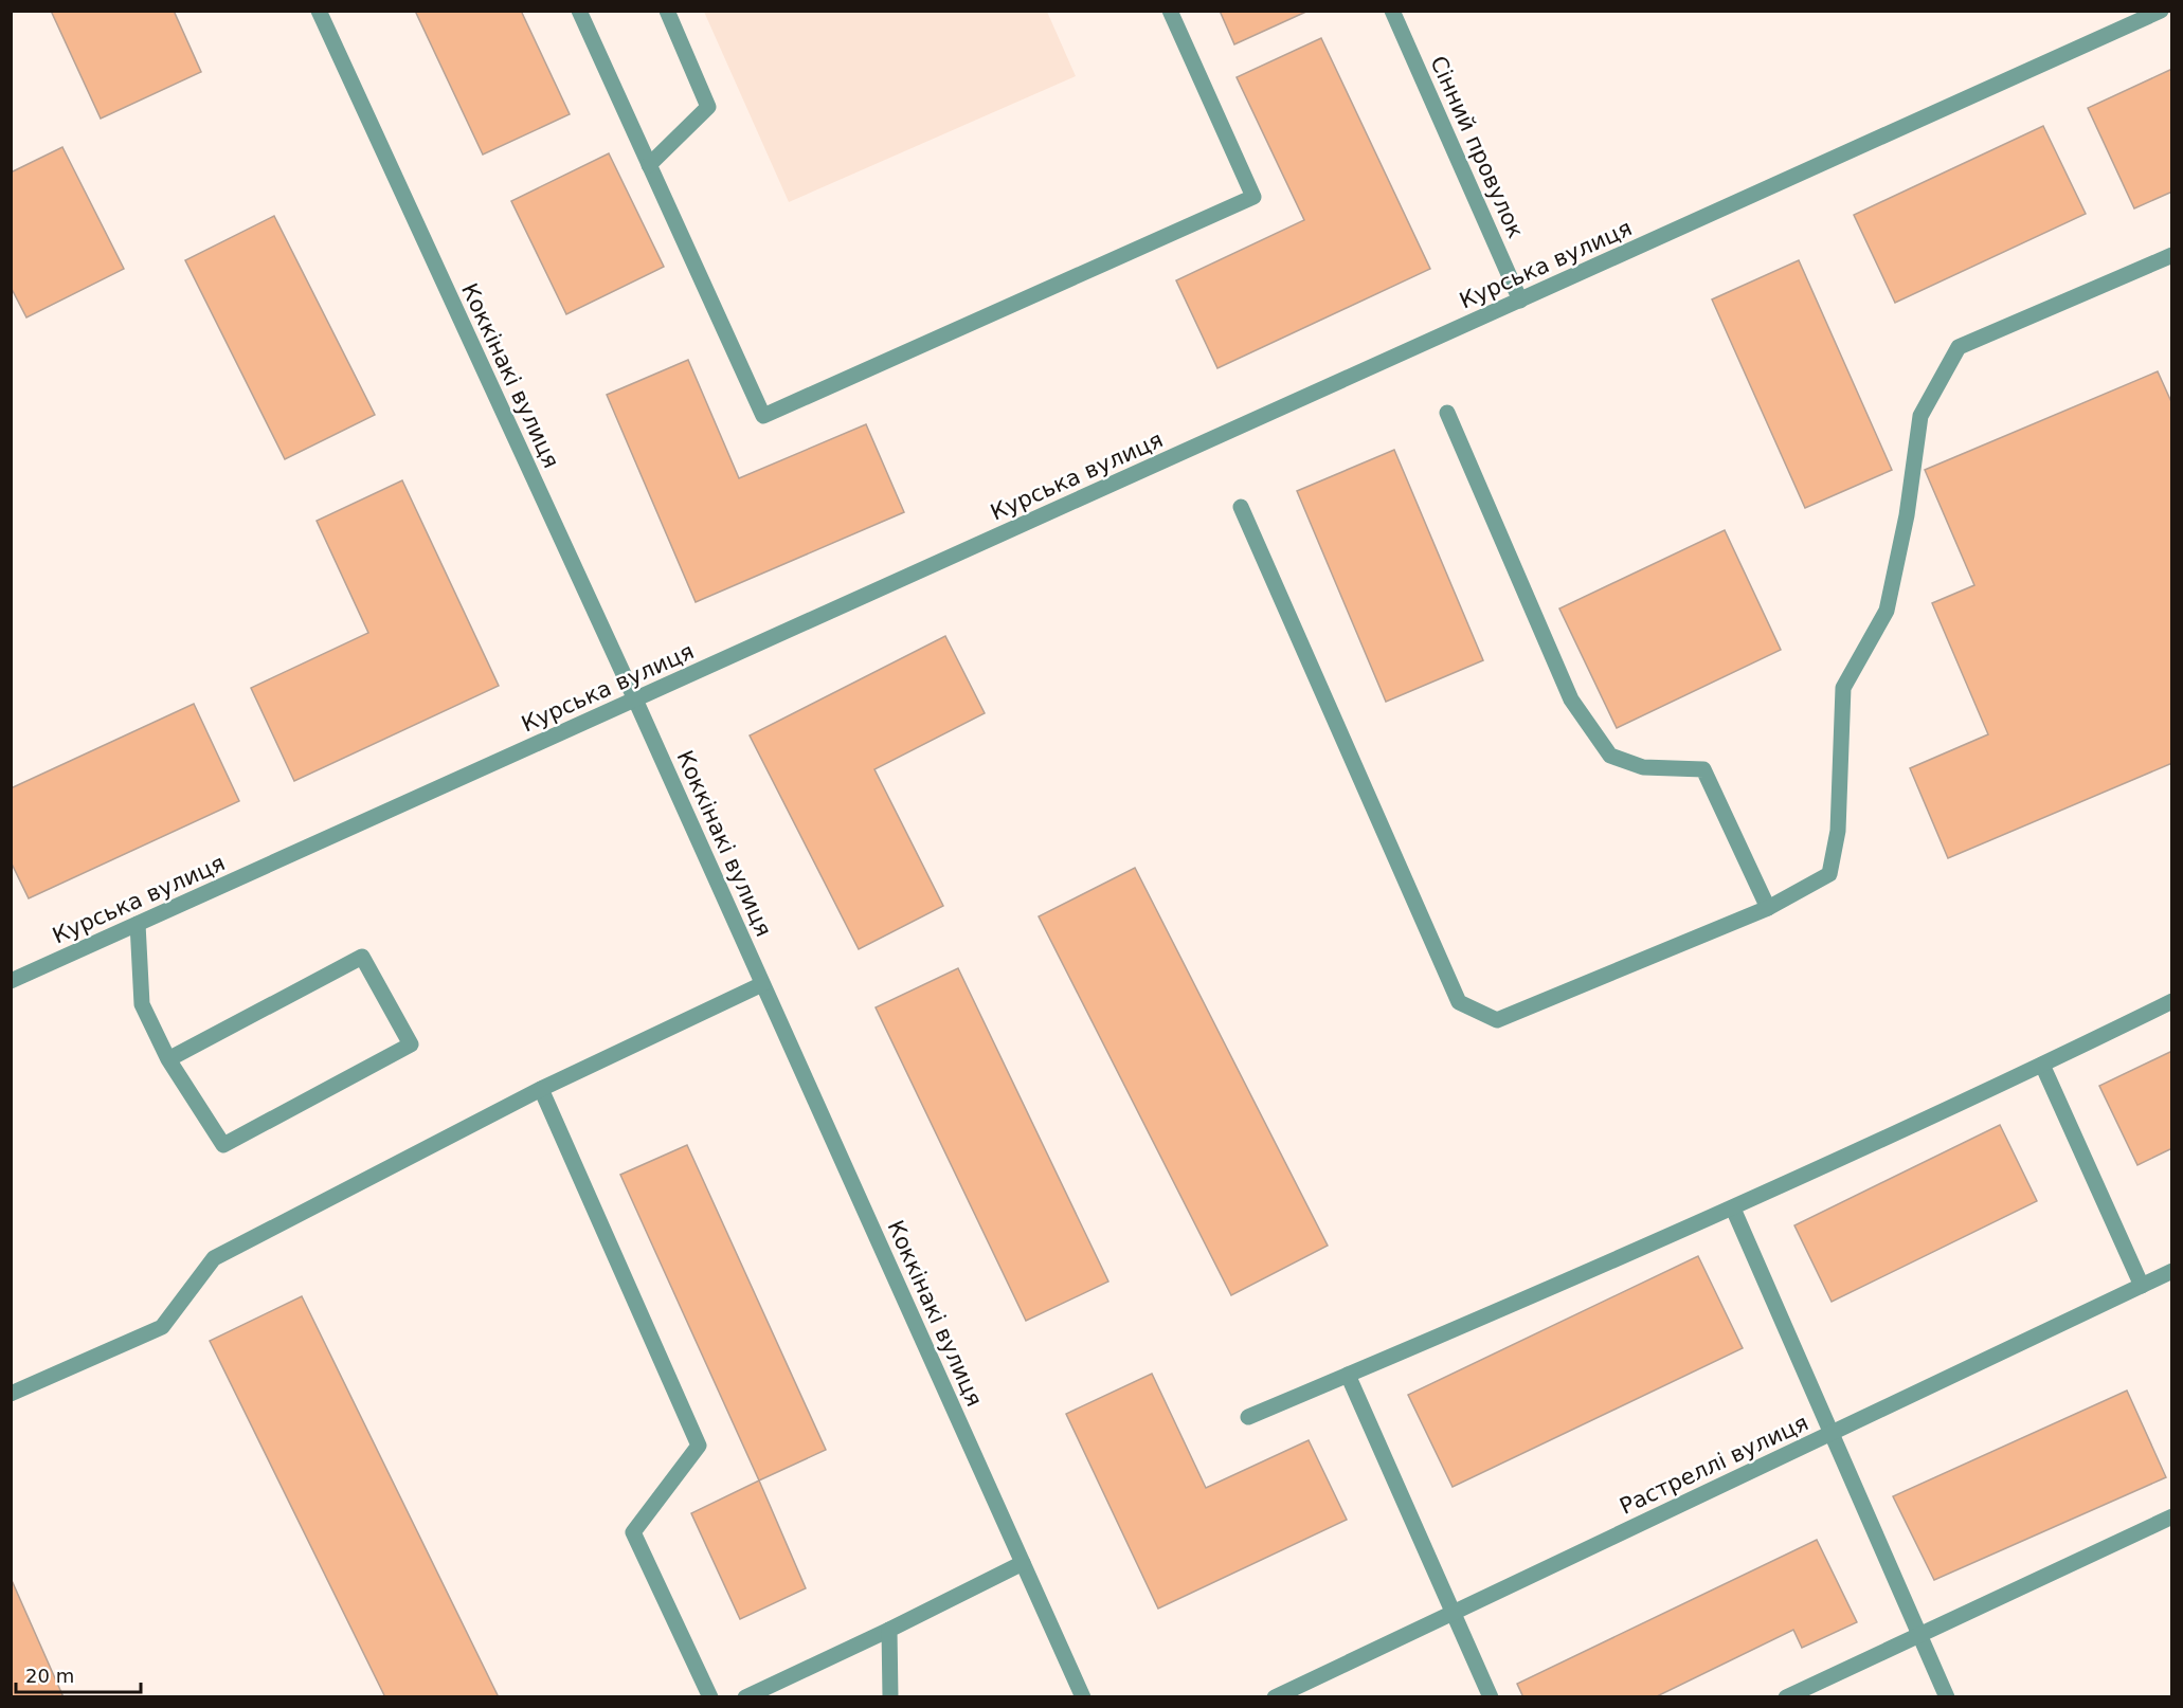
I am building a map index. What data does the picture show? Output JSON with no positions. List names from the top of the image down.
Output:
{
  "streets": {
    "street": [
      "Сінний провулок",
      "Курська вулиця",
      "Коккінакі вулиця",
      "Растреллі вулиця"
    ]
  },
  "crossings": [
    ["Сінний провулок", "Курська вулиця"],
    ["Курська вулиця", "Коккінакі вулиця"]
  ],
  "scale_bar": "20 m"
}
